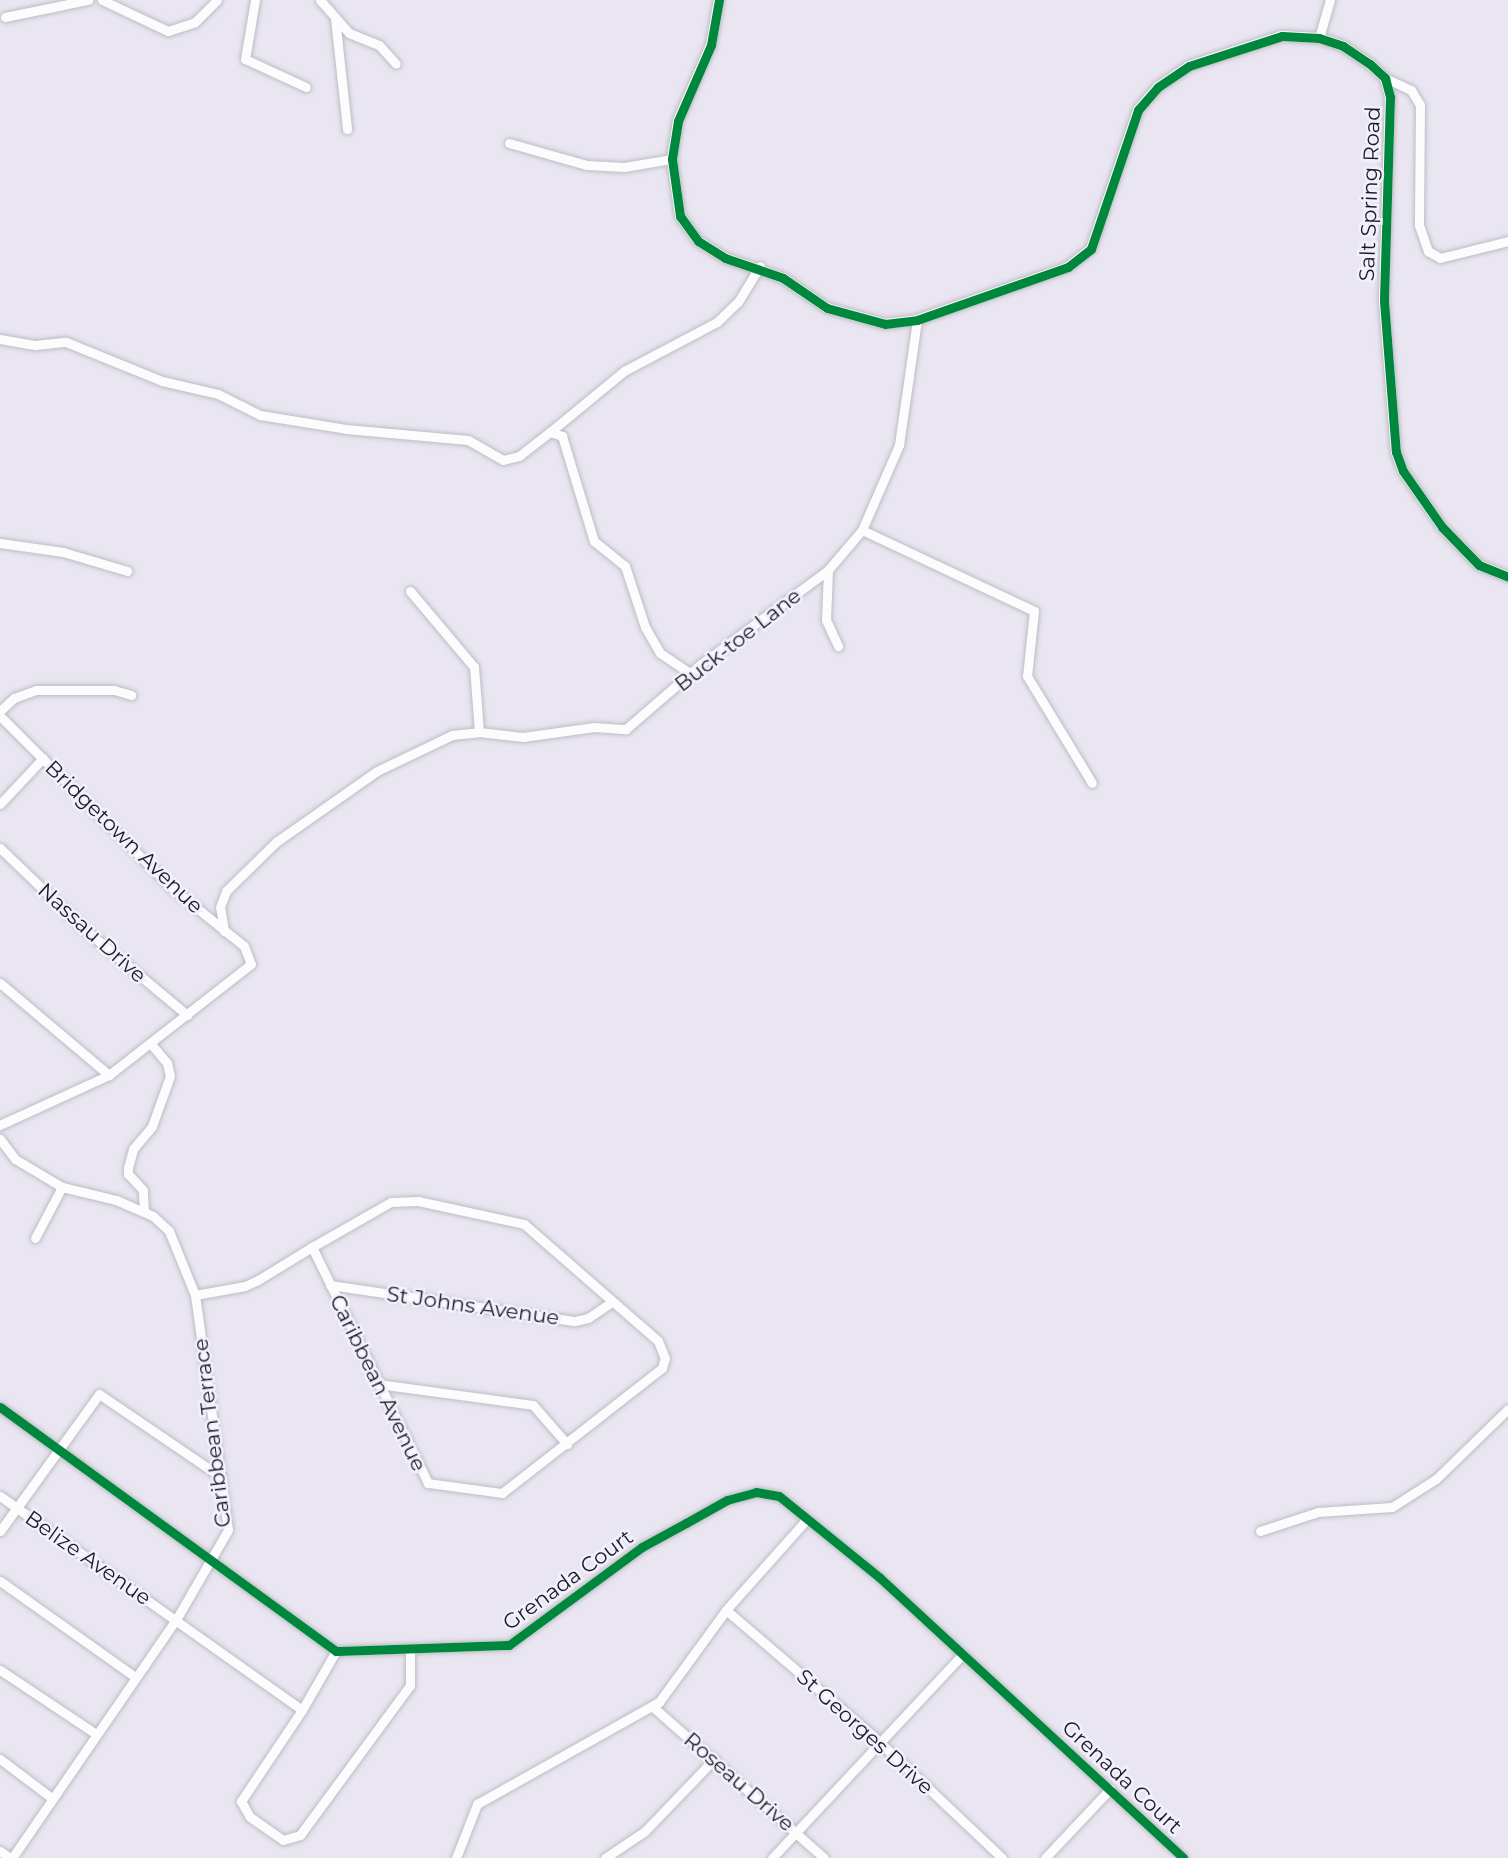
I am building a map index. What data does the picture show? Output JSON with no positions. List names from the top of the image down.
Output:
{
  "streets": {
    "street": [
      "Salt Spring Road",
      "Buck-toe Lane",
      "Bridgetown Avenue",
      "Nassau Drive",
      "St Johns Avenue",
      "Caribbean Avenue",
      "Caribbean Terrace",
      "Belize Avenue",
      "Grenada Court",
      "St Georges Drive",
      "Roseau Drive"
    ]
  },
  "crossings": [
    ["Salt Spring Road", "Buck-toe Lane"],
    ["Buck-toe Lane", "Bridgetown Avenue"],
    ["Bridgetown Avenue", "Nassau Drive"],
    ["St Johns Avenue", "Caribbean Avenue"],
    ["Caribbean Avenue", "Caribbean Terrace"],
    ["Caribbean Terrace", "Belize Avenue"]
  ]
}
